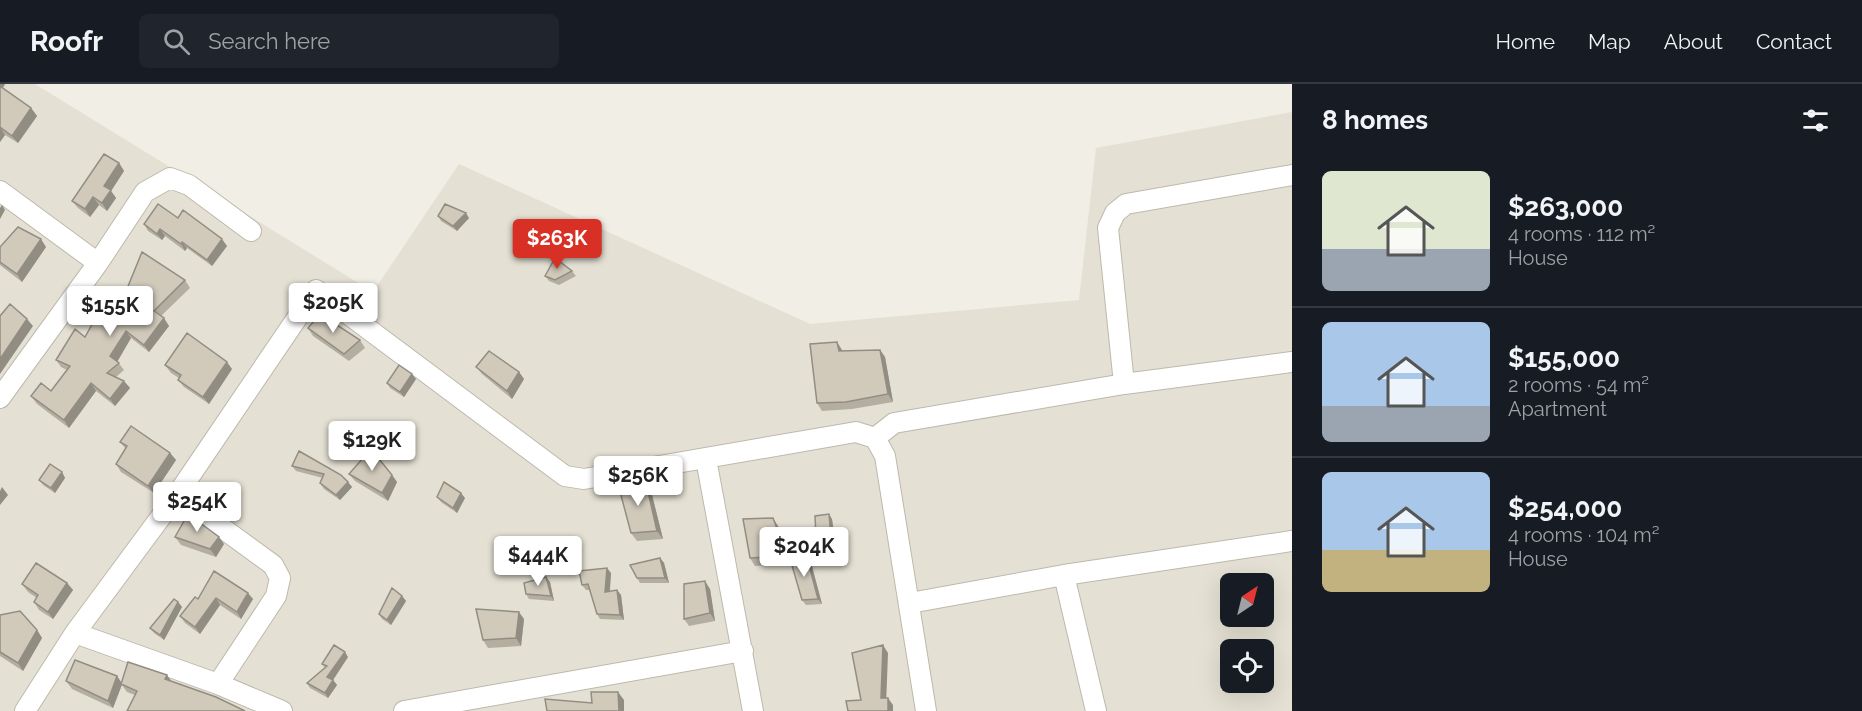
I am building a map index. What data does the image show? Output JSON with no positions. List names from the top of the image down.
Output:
{
  "north": "top right",
  "page": {
    "header": "Roofr",
    "search": "Search here",
    "nav": [
      "Home",
      "Map",
      "About",
      "Contact"
    ],
    "heading": "8 homes",
    "list": [
      {
        "name": "$263,000",
        "note": "4 rooms · 112 m² · House"
      },
      {
        "name": "$155,000",
        "note": "2 rooms · 54 m² · Apartment"
      },
      {
        "name": "$254,000",
        "note": "4 rooms · 104 m² · House"
      }
    ],
    "price": [
      "$263K",
      "$205K",
      "$155K",
      "$129K",
      "$256K",
      "$254K",
      "$204K",
      "$444K"
    ]
  }
}
